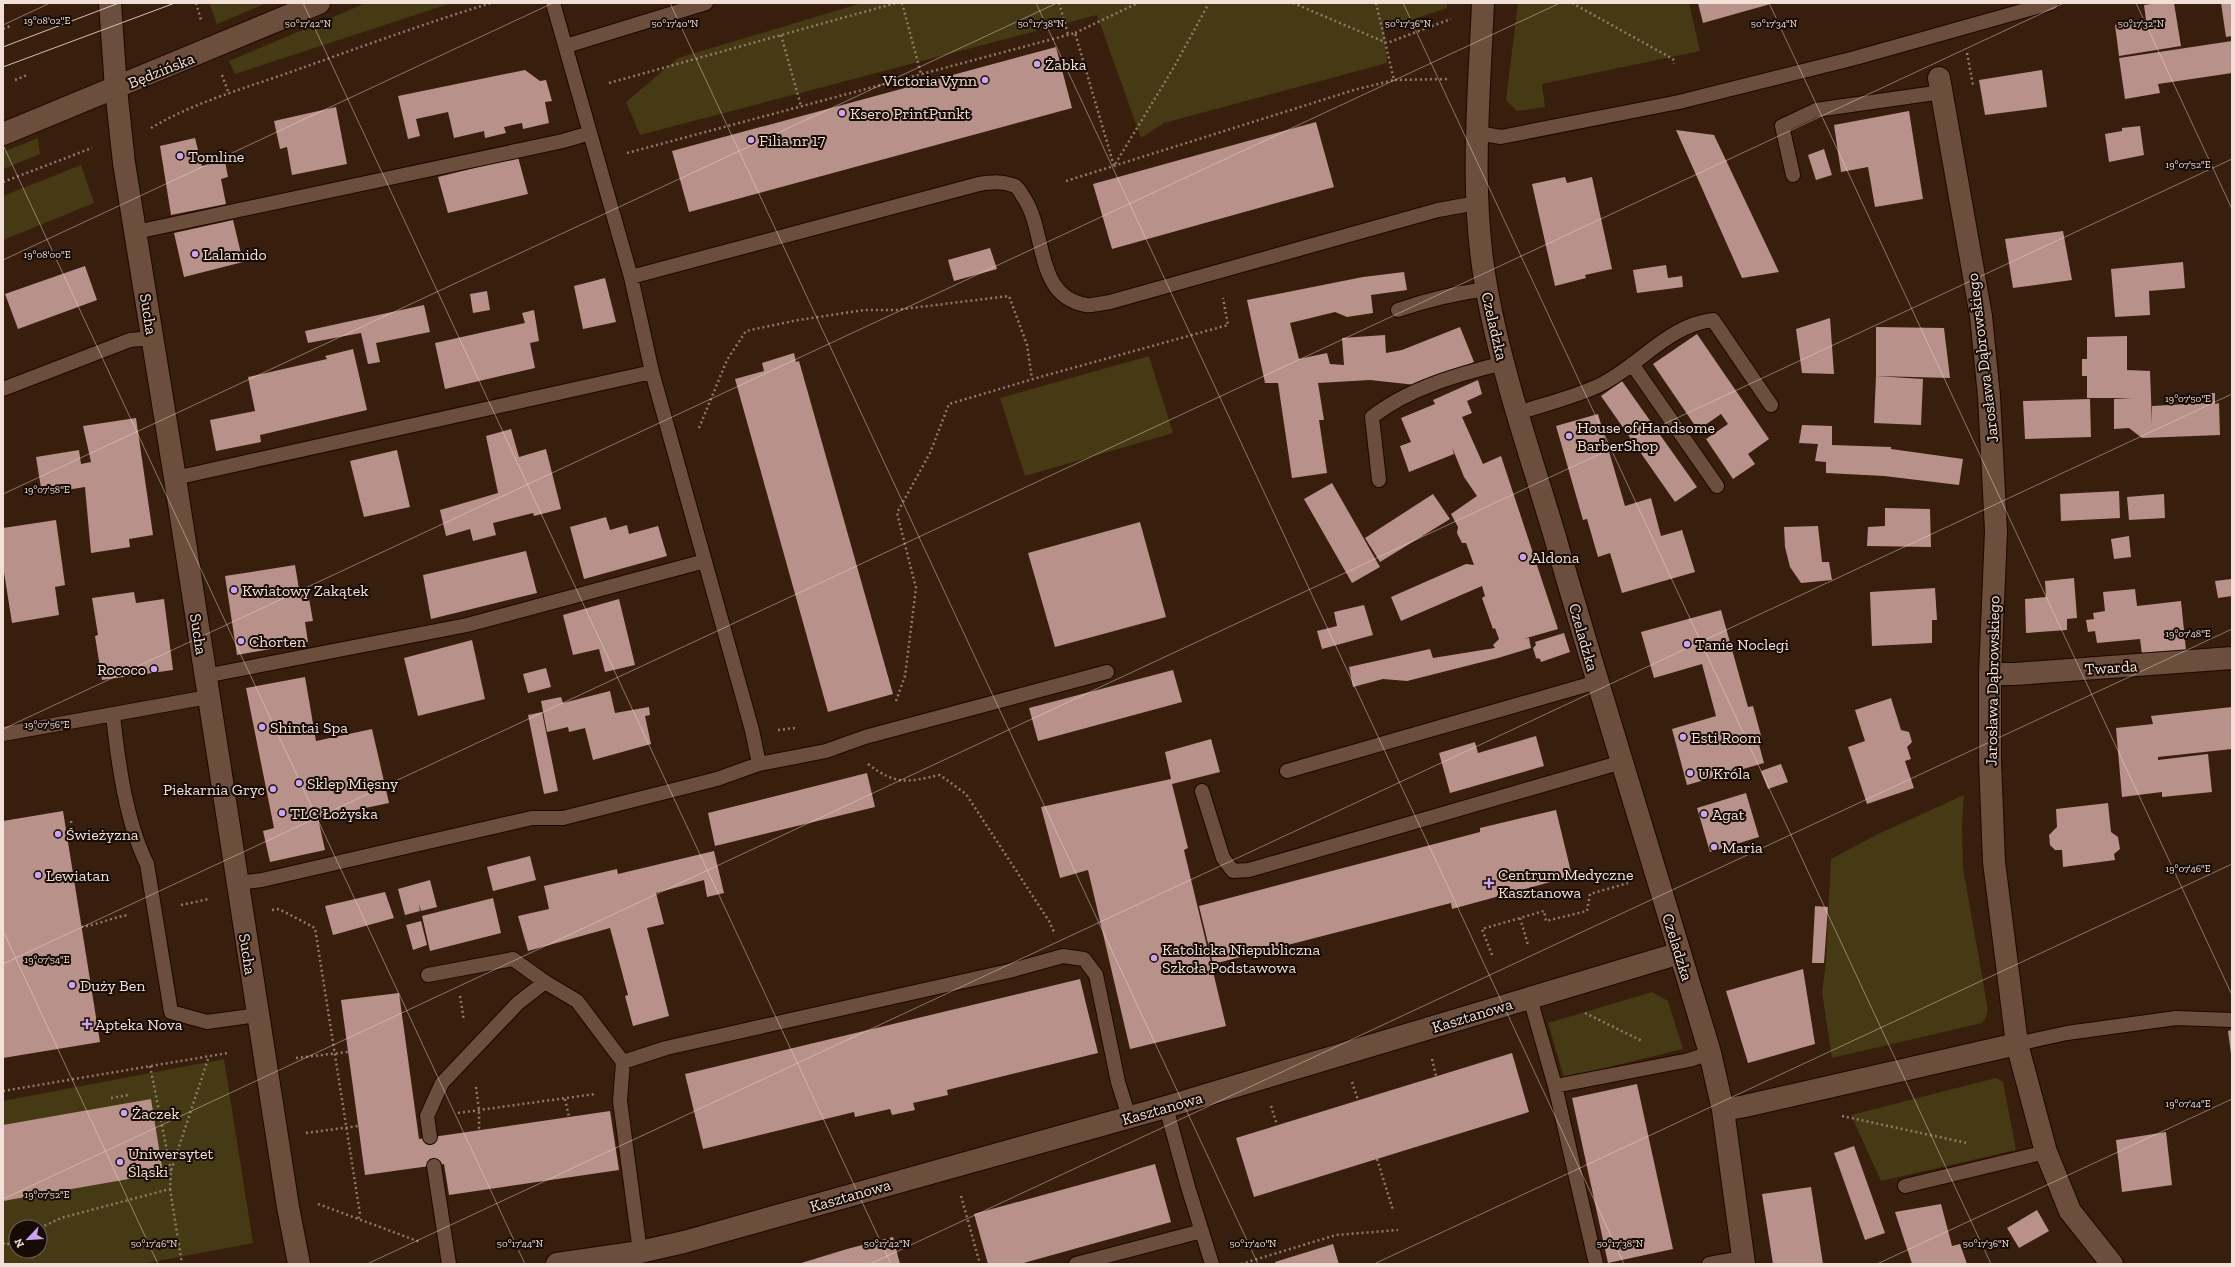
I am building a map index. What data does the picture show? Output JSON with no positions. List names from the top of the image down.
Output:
{
  "streets": {
    "street": [
      "Będzińska",
      "Sucha",
      "Czeladzka",
      "Jarosława Dąbrowskiego",
      "Twarda",
      "Kasztanowa"
    ]
  },
  "crossings": [
    ["Będzińska", "Sucha"],
    ["Czeladzka", "Kasztanowa"],
    ["Jarosława Dąbrowskiego", "Twarda"]
  ],
  "places": {
    "other": [
      "Żabka",
      "Victoria Vynn",
      "Ksero PrintPunkt",
      "Filia nr 17",
      "Tomline",
      "Lalamido",
      "House of Handsome BarberShop",
      "Aldona",
      "Kwiatowy Zakątek",
      "Chorten",
      "Tanie Noclegi",
      "Rococo",
      "Shintai Spa",
      "Esti Room",
      "U Króla",
      "Sklep Mięsny",
      "Piekarnia Gryc",
      "TLC Łożyska",
      "Agat",
      "Świeżyzna",
      "Maria",
      "Lewiatan",
      "Katolicka Niepubliczna Szkoła Podstawowa",
      "Duży Ben",
      "Żaczek",
      "Uniwersytet Śląski"
    ],
    "health": ["Centrum Medyczne Kasztanowa", "Apteka Nova"]
  },
  "north": "bottom left",
  "coordinates": [
    "19°08'02\"E",
    "50°17'38\"N",
    "50°17'42\"N",
    "50°17'40\"N",
    "50°17'36\"N",
    "50°17'34\"N",
    "50°17'32\"N",
    "19°07'52\"E",
    "19°08'00\"E",
    "19°07'50\"E",
    "19°07'58\"E",
    "19°07'48\"E",
    "19°07'56\"E",
    "19°07'46\"E",
    "19°07'54\"E",
    "19°07'44\"E",
    "50°17'46\"N",
    "50°17'44\"N"
  ]
}
